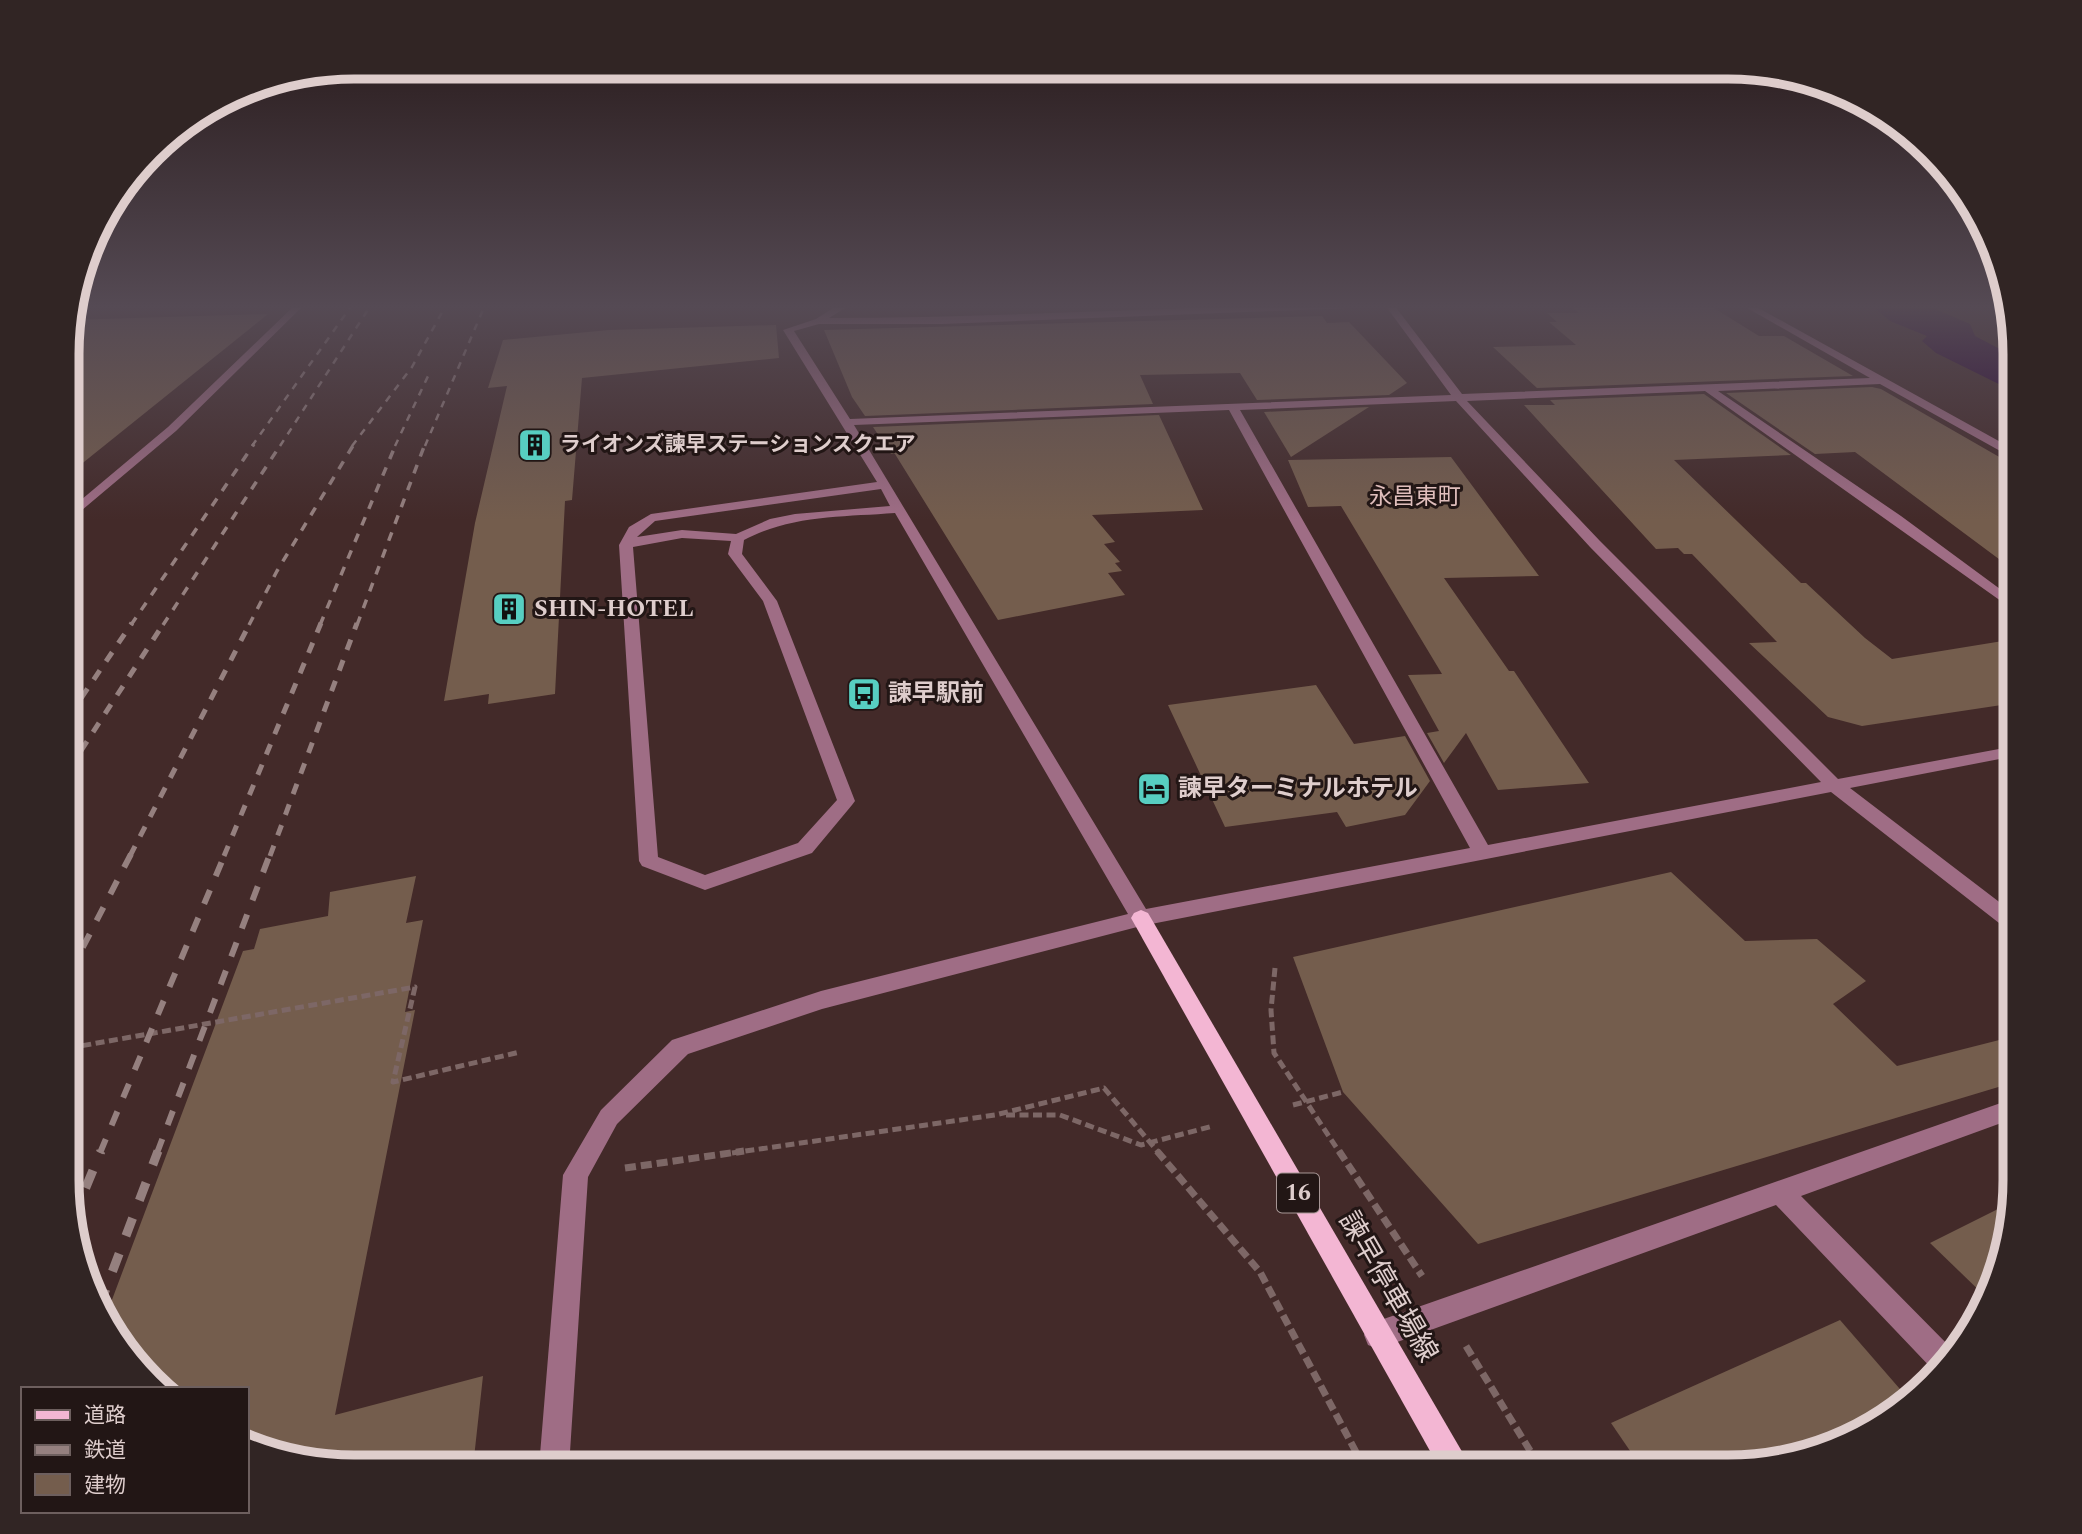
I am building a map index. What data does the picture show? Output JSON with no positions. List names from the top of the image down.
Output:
{
  "streets": {
    "main road": ["16", "諫早停車場線"]
  },
  "districts": ["永昌東町"],
  "places": {
    "building": ["ライオンズ諫早ステーションスクエア", "SHIN-HOTEL"],
    "bus stop": ["諫早駅前"],
    "hotel": ["諫早ターミナルホテル"]
  },
  "legend": ["道路", "鉄道", "建物"]
}
